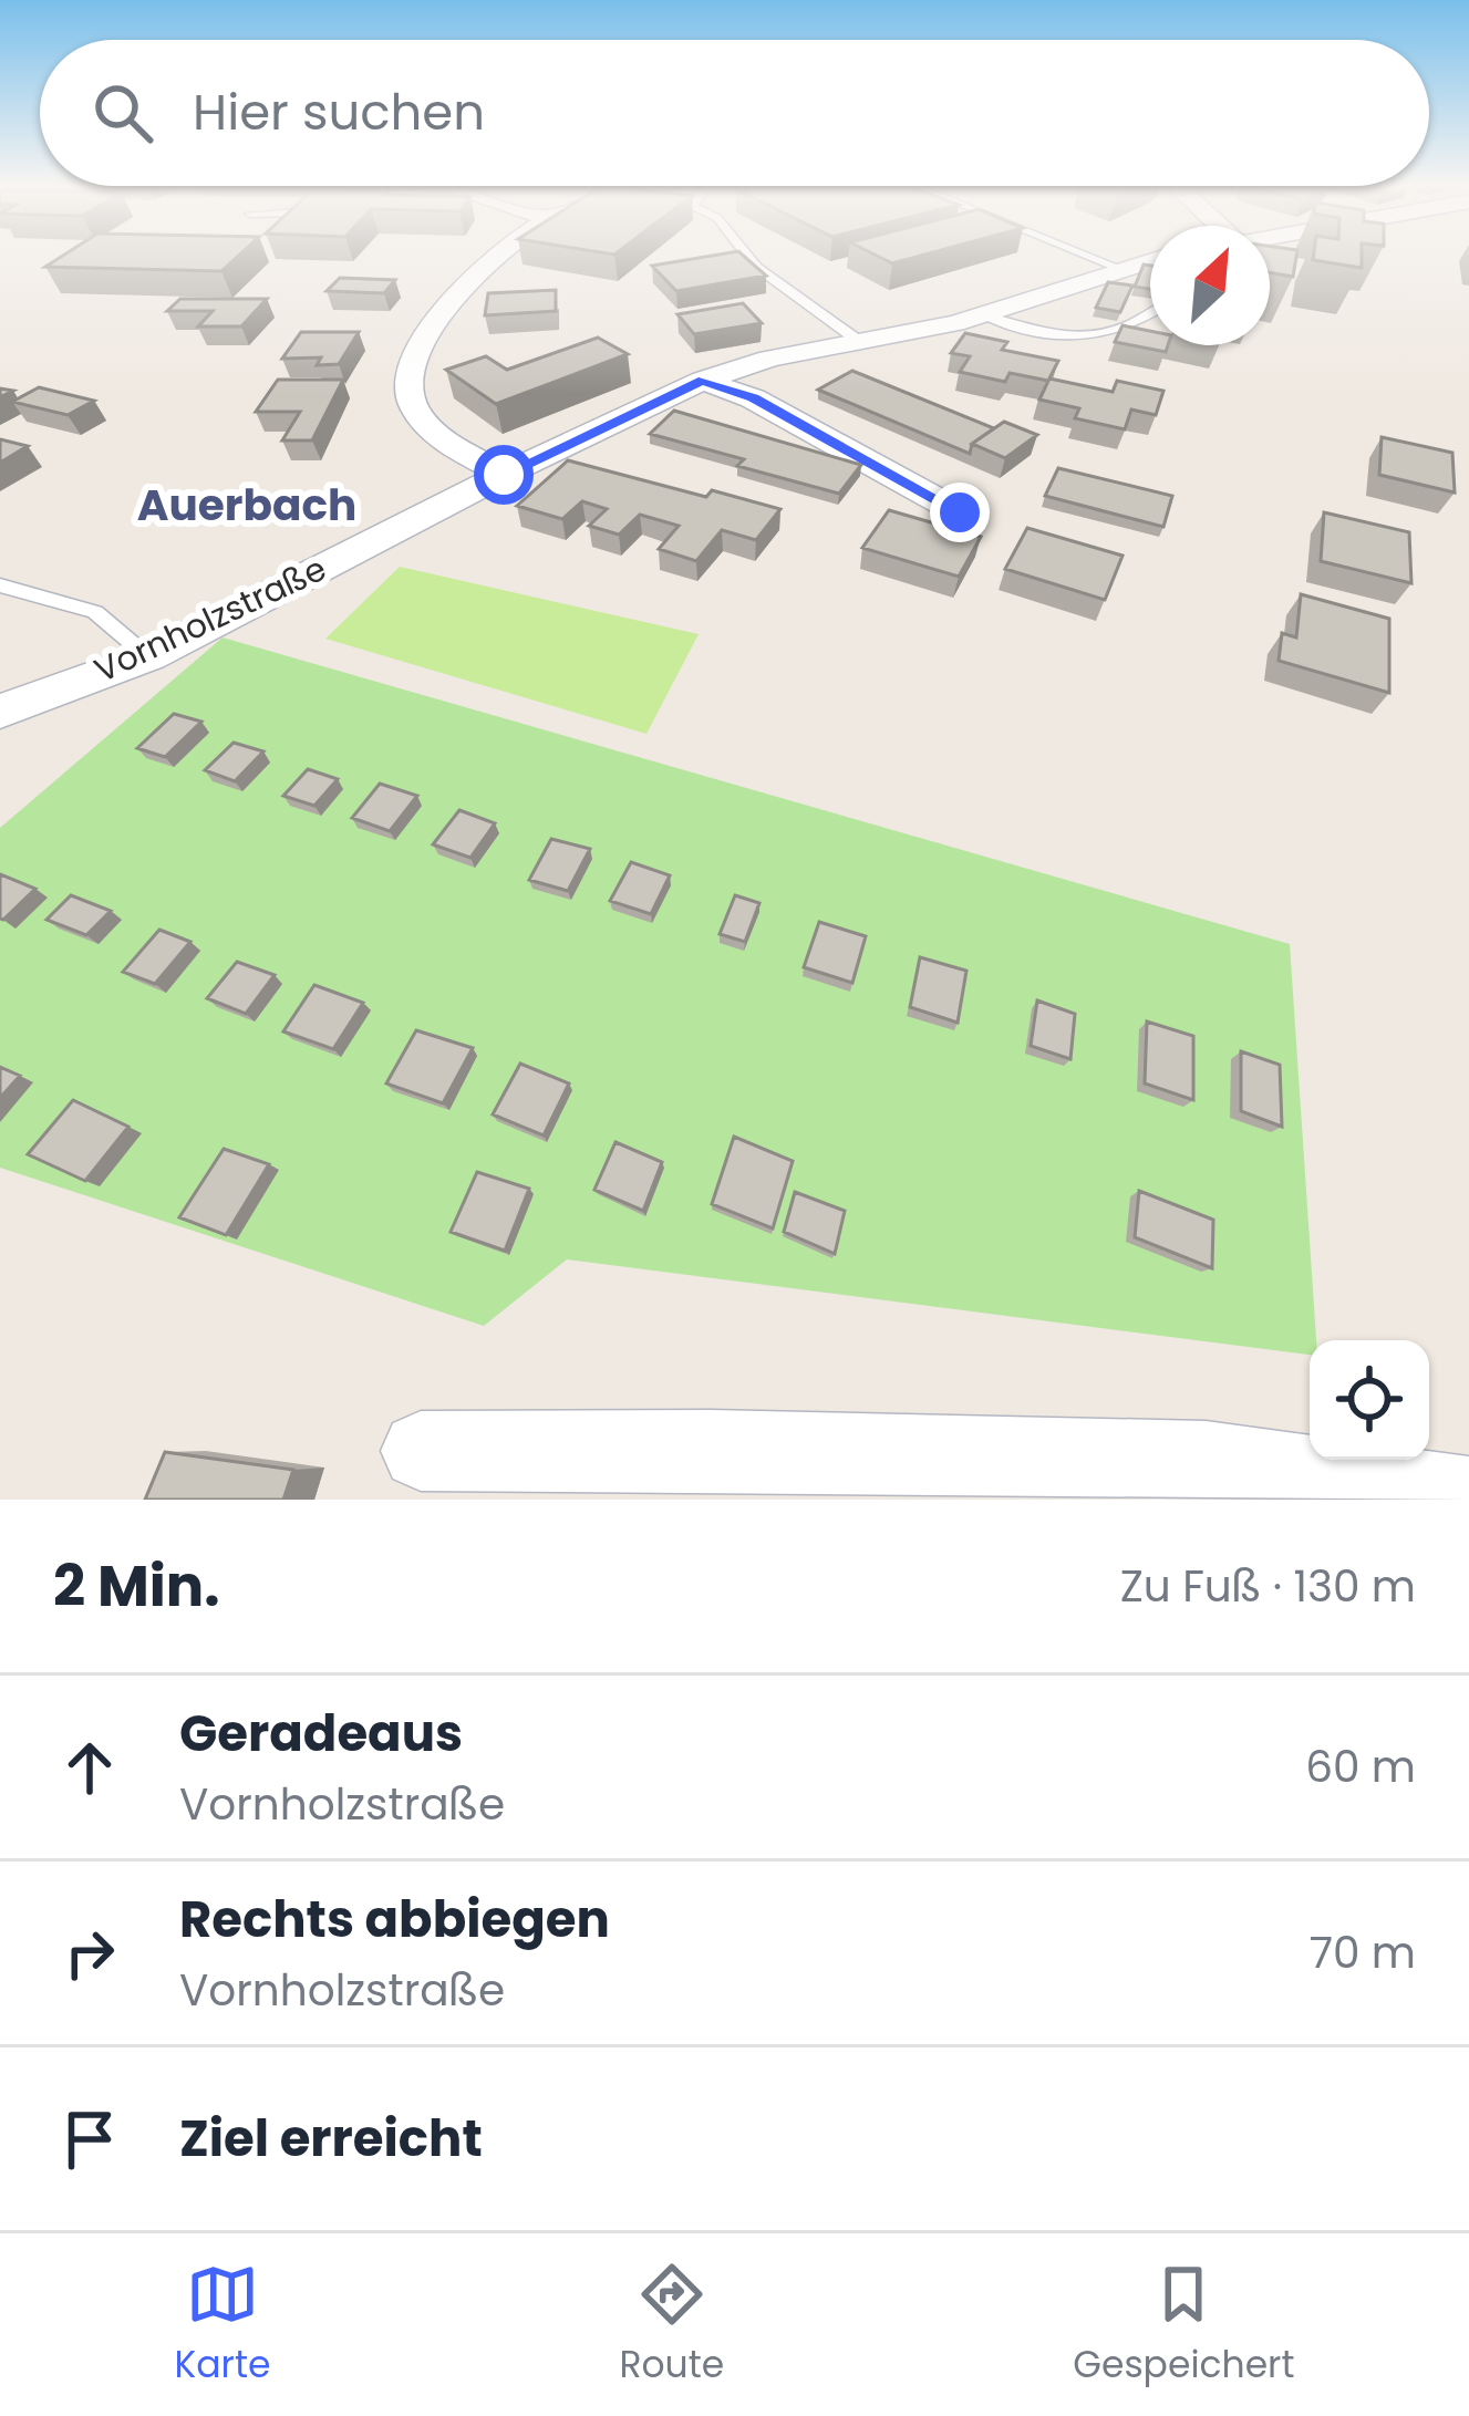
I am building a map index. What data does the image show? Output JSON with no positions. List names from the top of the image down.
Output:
{
  "streets": {
    "street": ["Vornholzstraße"]
  },
  "districts": ["Auerbach"],
  "north": "top right",
  "page": {
    "search": "Hier suchen",
    "heading": ["2 Min.", "Zu Fuß · 130 m"],
    "list": [
      ["Geradeaus", "Vornholzstraße", "60 m"],
      ["Rechts abbiegen", "Vornholzstraße", "70 m"],
      "Ziel erreicht"
    ],
    "nav": ["Karte", "Route", "Gespeichert"]
  }
}
